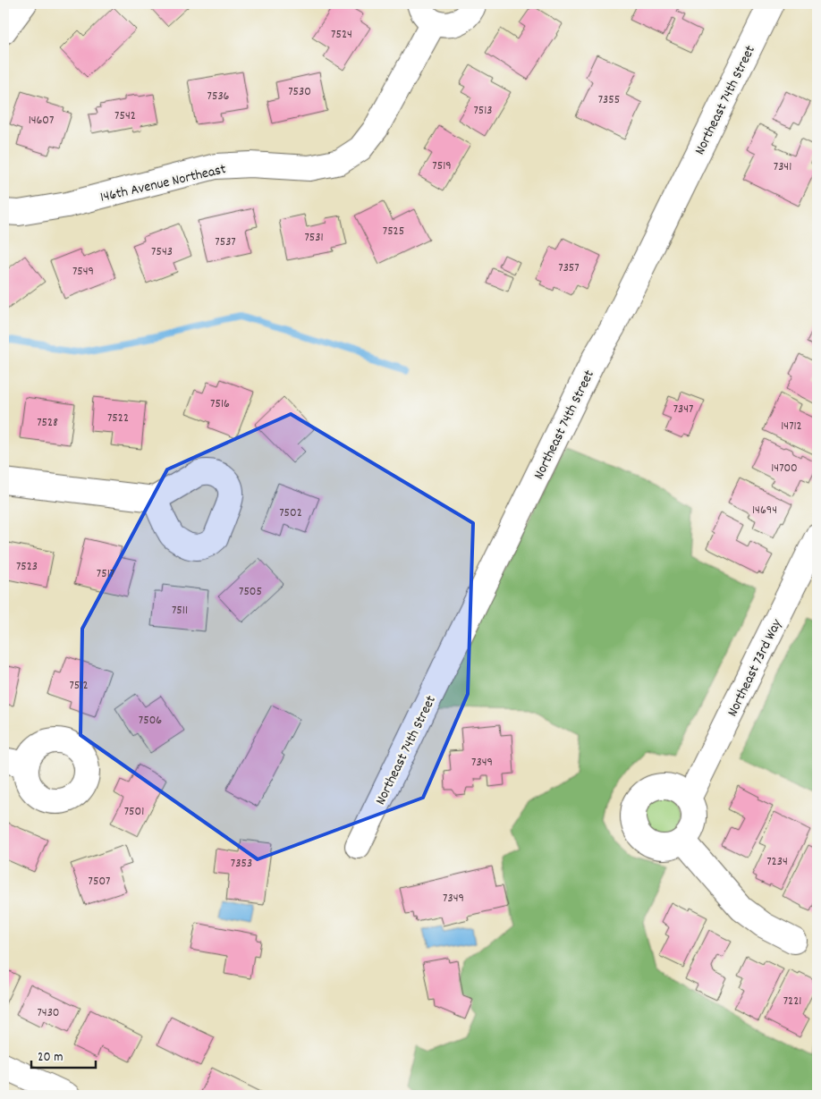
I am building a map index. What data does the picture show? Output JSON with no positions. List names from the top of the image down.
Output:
{
  "streets": {
    "street": ["Northeast 74th Street", "146th Avenue Northeast", "Northeast 73rd Way"]
  },
  "house_numbers": [
    "7524",
    "7530",
    "7536",
    "7355",
    "7513",
    "7542",
    "14607",
    "7519",
    "7341",
    "7525",
    "7531",
    "7537",
    "7543",
    "7357",
    "7549",
    "7516",
    "7347",
    "7522",
    "7528",
    "14712",
    "14700",
    "14694",
    "7502",
    "7523",
    "7517",
    "7505",
    "7511",
    "7512",
    "7506",
    "7349",
    "7501",
    "7234",
    "7353",
    "7507",
    "7349",
    "7221",
    "7430"
  ],
  "scale_bar": "20 m"
}
